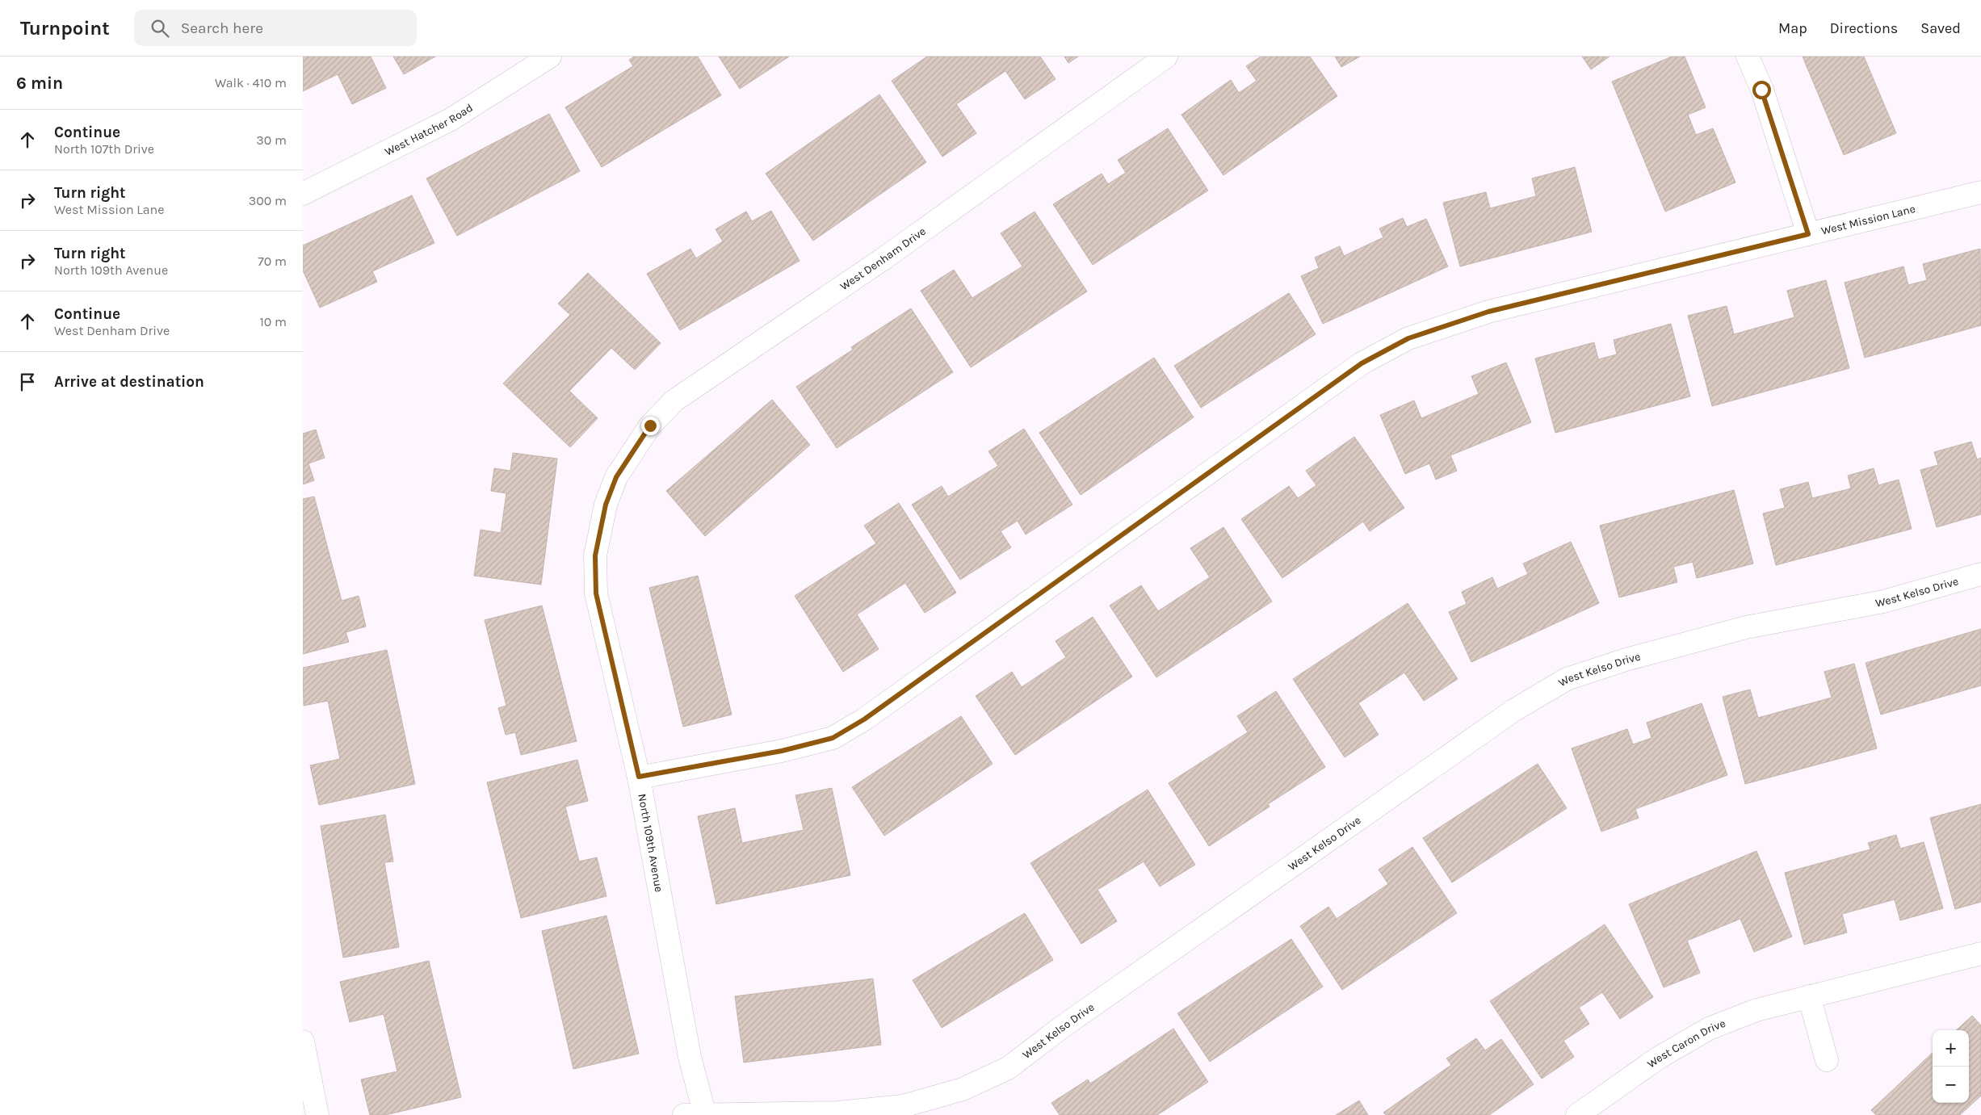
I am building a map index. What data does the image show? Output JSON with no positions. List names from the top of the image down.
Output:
{
  "streets": {
    "street": [
      "West Hatcher Road",
      "West Mission Lane",
      "West Denham Drive",
      "West Kelso Drive",
      "North 109th Avenue",
      "West Caron Drive"
    ]
  },
  "crossings": [
    ["West Mission Lane", "North 109th Avenue"],
    ["West Denham Drive", "North 109th Avenue"],
    ["West Kelso Drive", "North 109th Avenue"]
  ],
  "page": {
    "header": "Turnpoint",
    "search": "Search here",
    "nav": ["Map", "Directions", "Saved"],
    "heading": ["6 min", "Walk · 410 m"],
    "list": [
      ["Continue", "North 107th Drive", "30 m"],
      ["Turn right", "West Mission Lane", "300 m"],
      ["Turn right", "North 109th Avenue", "70 m"],
      ["Continue", "West Denham Drive", "10 m"],
      "Arrive at destination"
    ],
    "map_buttons": ["+", "−"]
  }
}
